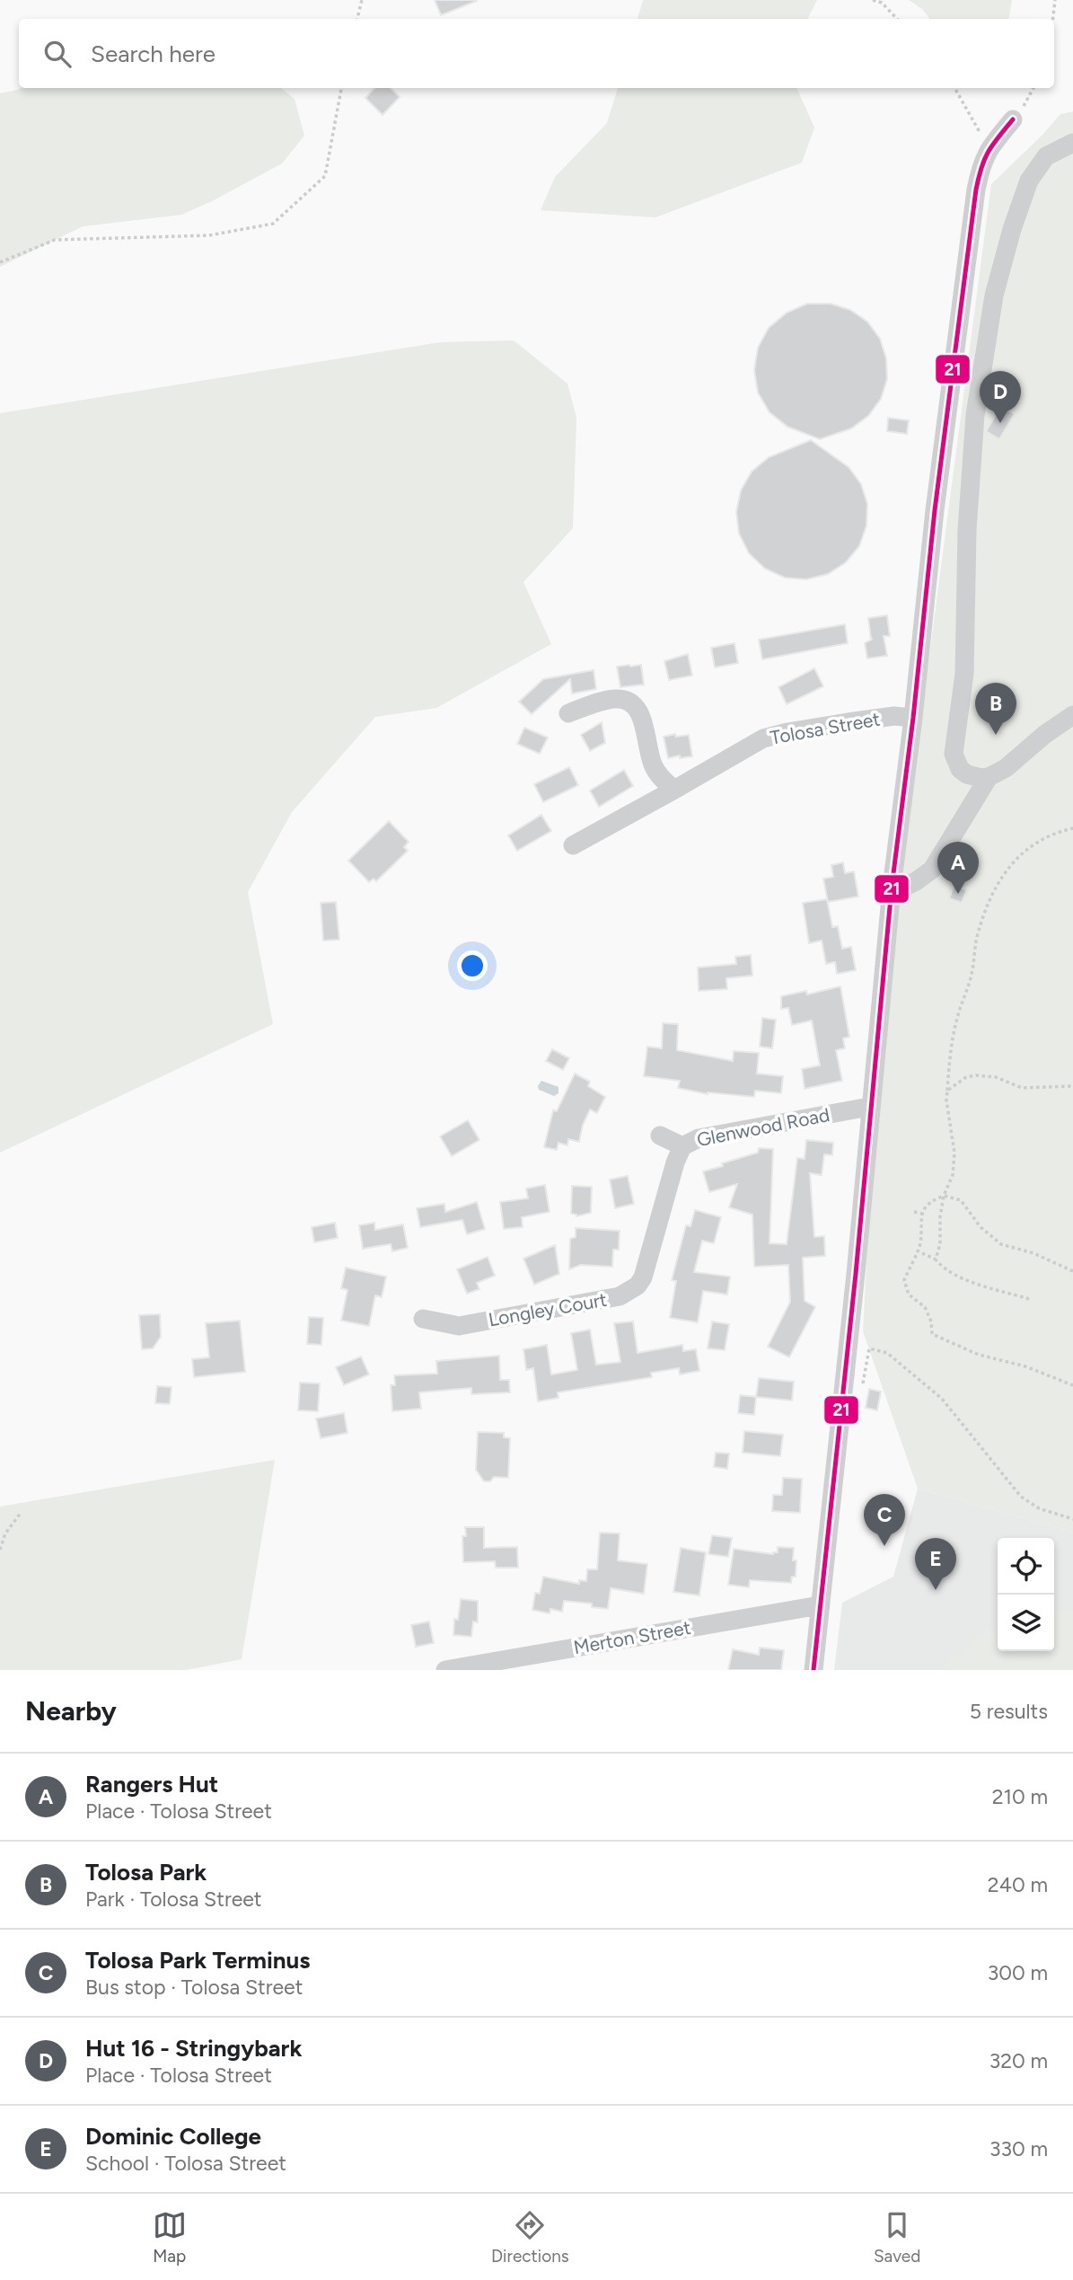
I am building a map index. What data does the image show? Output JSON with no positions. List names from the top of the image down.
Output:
{
  "streets": {
    "street": [
      "Tolosa Street",
      "Glenwood Road",
      "Longley Court",
      "Merton Street"
    ]
  },
  "crossings": [
    ["Glenwood Road", "Longley Court"]
  ],
  "lines": ["transit line 21"],
  "page": {
    "search": "Search here",
    "pins": [
      "D",
      "B",
      "A",
      "C",
      "E"
    ],
    "heading": ["Nearby", "5 results"],
    "list": [
      {
        "mark": "A",
        "name": "Rangers Hut",
        "note": "Place · Tolosa Street",
        "value": "210 m"
      },
      {
        "mark": "B",
        "name": "Tolosa Park",
        "note": "Park · Tolosa Street",
        "value": "240 m"
      },
      {
        "mark": "C",
        "name": "Tolosa Park Terminus",
        "note": "Bus stop · Tolosa Street",
        "value": "300 m"
      },
      {
        "mark": "D",
        "name": "Hut 16 - Stringybark",
        "note": "Place · Tolosa Street",
        "value": "320 m"
      },
      {
        "mark": "E",
        "name": "Dominic College",
        "note": "School · Tolosa Street",
        "value": "330 m"
      }
    ],
    "nav": ["Map", "Directions", "Saved"]
  }
}
